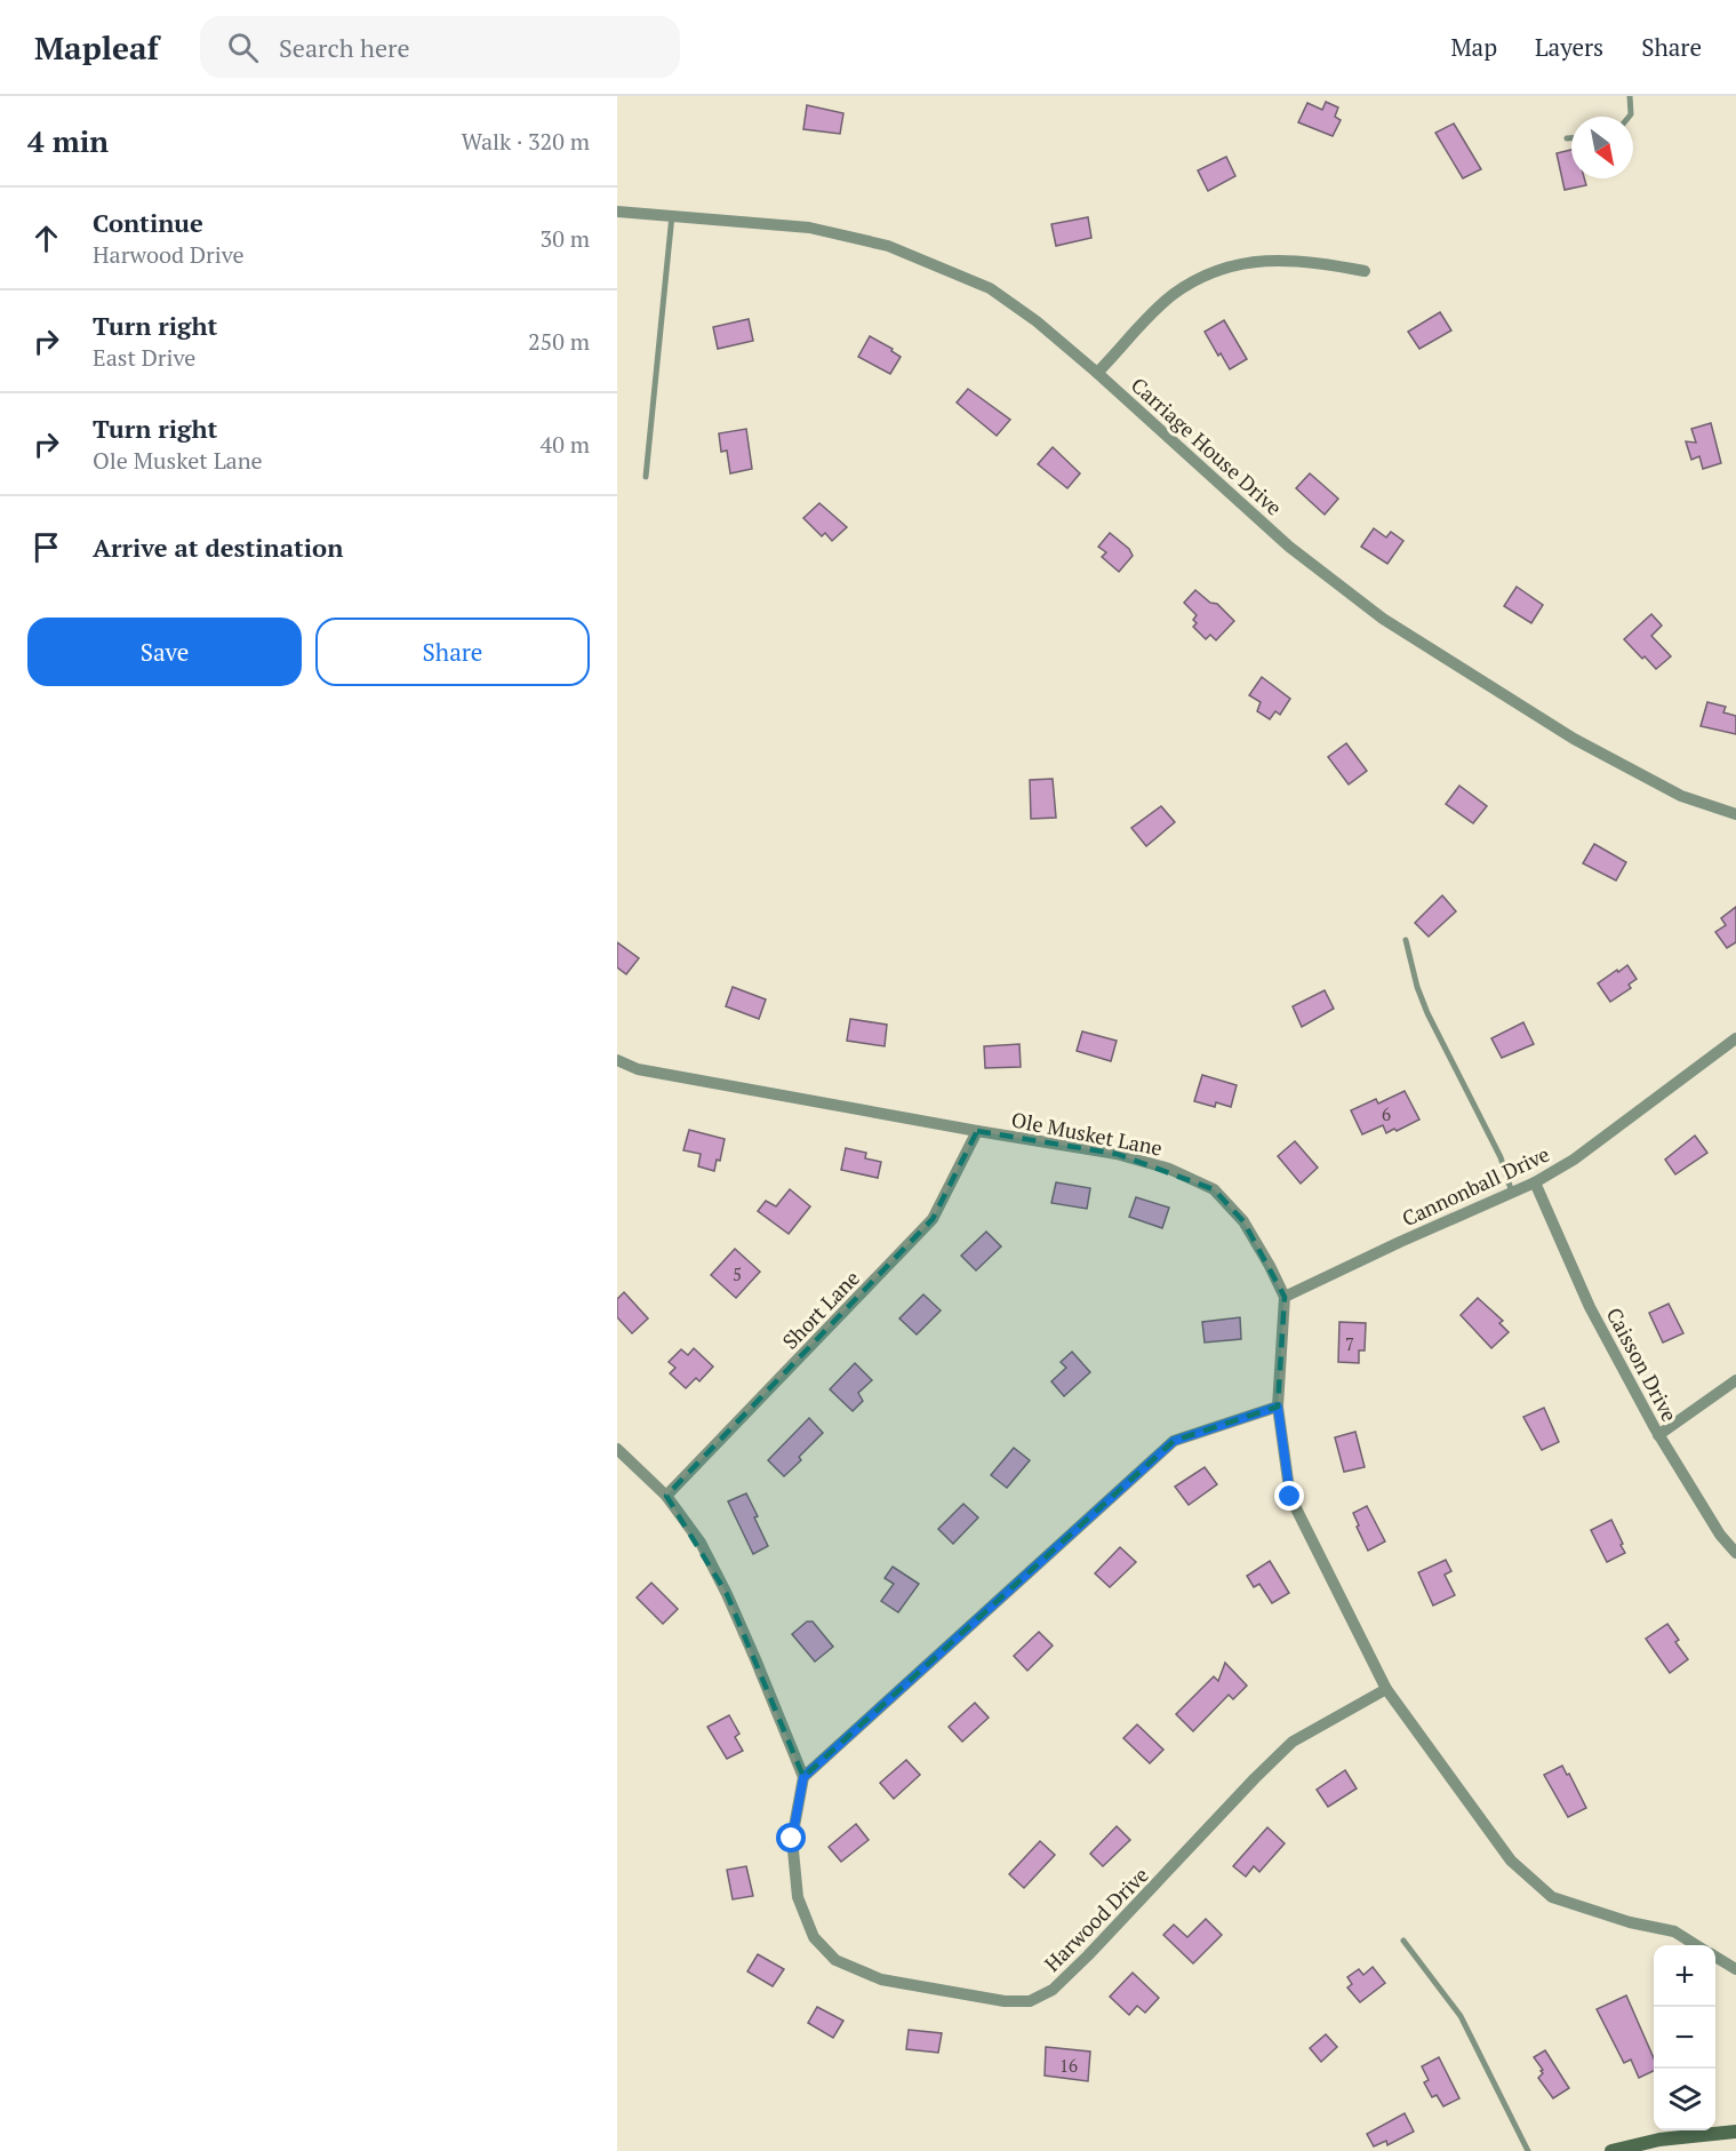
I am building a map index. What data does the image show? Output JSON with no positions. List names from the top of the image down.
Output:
{
  "streets": {
    "street": [
      "Carriage House Drive",
      "Ole Musket Lane",
      "Cannonball Drive",
      "Short Lane",
      "Caisson Drive",
      "Harwood Drive"
    ]
  },
  "crossings": [
    ["Ole Musket Lane", "Cannonball Drive"],
    ["Ole Musket Lane", "Short Lane"],
    ["Ole Musket Lane", "Harwood Drive"],
    ["Cannonball Drive", "Caisson Drive"]
  ],
  "house_numbers": [
    "6",
    "5",
    "7",
    "16"
  ],
  "north": "bottom right",
  "page": {
    "header": "Mapleaf",
    "search": "Search here",
    "nav": ["Map", "Layers", "Share"],
    "heading": ["4 min", "Walk · 320 m"],
    "list": [
      ["Continue", "Harwood Drive", "30 m"],
      ["Turn right", "East Drive", "250 m"],
      ["Turn right", "Ole Musket Lane", "40 m"],
      "Arrive at destination"
    ],
    "buttons": ["Save", "Share"],
    "map_buttons": ["+", "−"]
  }
}
